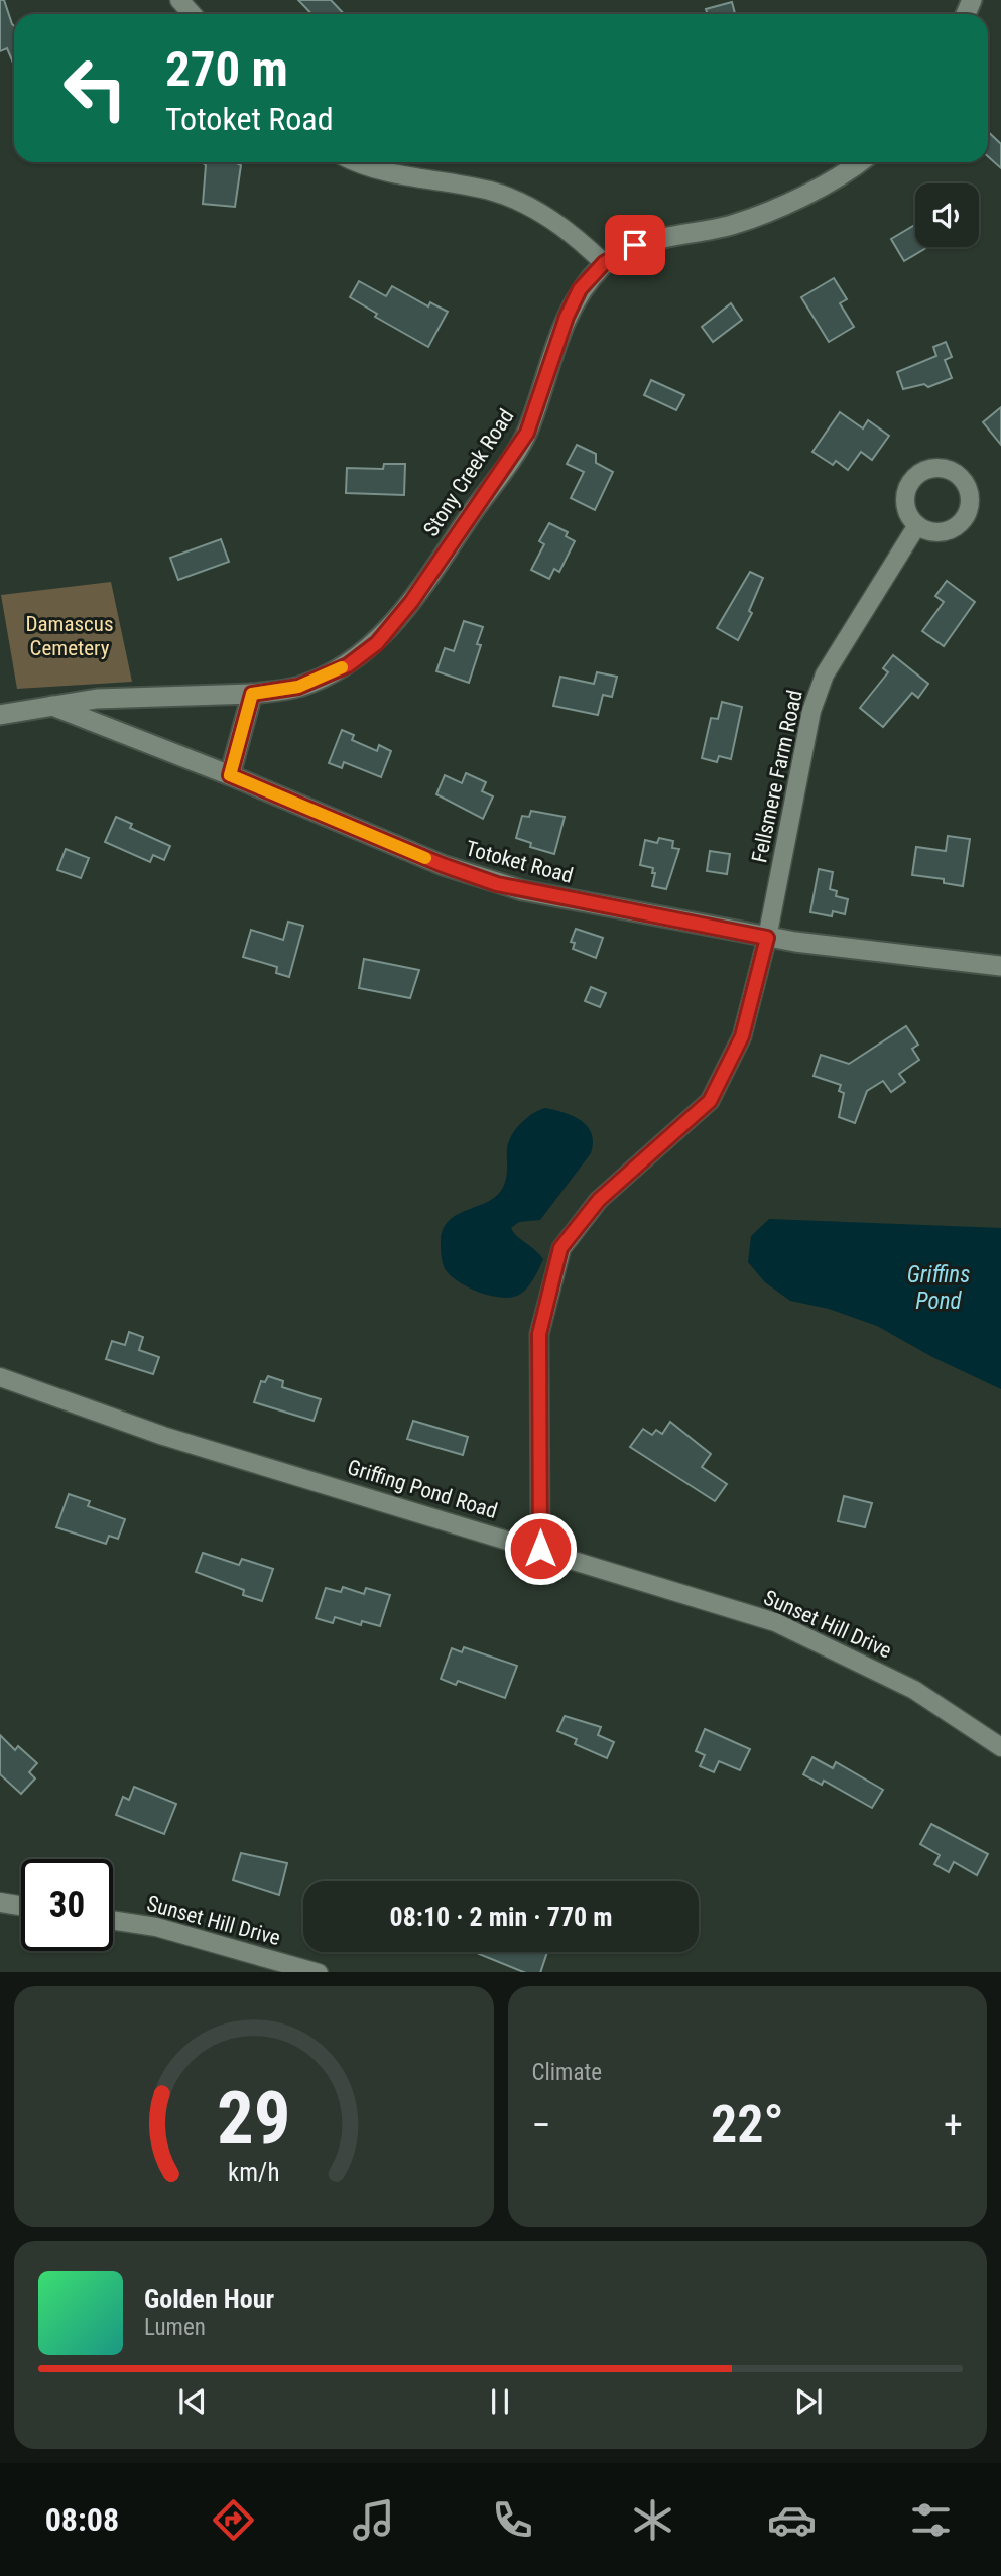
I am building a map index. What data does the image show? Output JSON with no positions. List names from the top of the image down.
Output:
{
  "streets": {
    "main road": ["Stony Creek Road", "Totoket Road"],
    "street": ["Fellsmere Farm Road", "Griffing Pond Road", "Sunset Hill Drive"]
  },
  "crossings": [
    ["Stony Creek Road", "Totoket Road"],
    ["Fellsmere Farm Road", "Totoket Road"],
    ["Griffing Pond Road", "Sunset Hill Drive"]
  ],
  "water": ["Griffins Pond"],
  "parks": ["Damascus Cemetery"],
  "page": {
    "turn": ["270 m", "Totoket Road"],
    "limit": "30",
    "trip": "08:10 · 2 min · 770 m",
    "tile": "Climate",
    "heat": ["−", "22°", "+"],
    "song": ["Golden Hour", "Lumen"],
    "tabs": "08:08",
    "gauge": ["29", "km/h"]
  }
}
